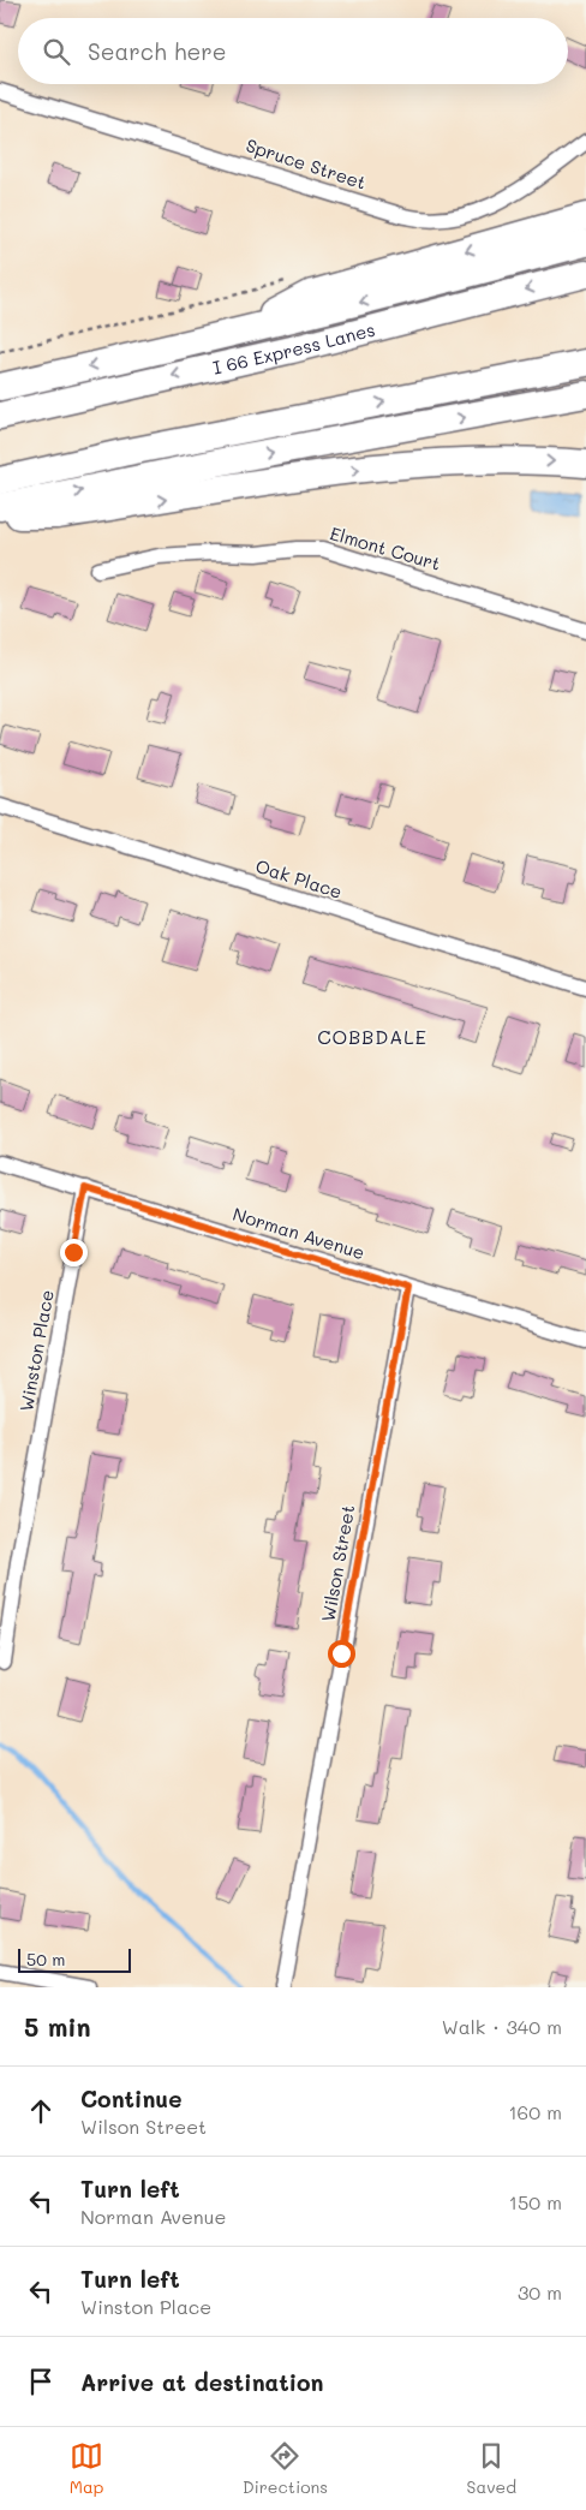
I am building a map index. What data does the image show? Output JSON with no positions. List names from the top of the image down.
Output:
{
  "streets": {
    "highway": ["I 66 Express Lanes"],
    "street": [
      "Spruce Street",
      "Elmont Court",
      "Oak Place",
      "Norman Avenue",
      "Winston Place",
      "Wilson Street"
    ]
  },
  "crossings": [
    ["Norman Avenue", "Winston Place"],
    ["Norman Avenue", "Wilson Street"]
  ],
  "districts": ["COBBDALE"],
  "scale_bar": "50 m",
  "page": {
    "search": "Search here",
    "scale": "50 m",
    "heading": ["5 min", "Walk · 340 m"],
    "list": [
      ["Continue", "Wilson Street", "160 m"],
      ["Turn left", "Norman Avenue", "150 m"],
      ["Turn left", "Winston Place", "30 m"],
      "Arrive at destination"
    ],
    "nav": ["Map", "Directions", "Saved"]
  }
}
